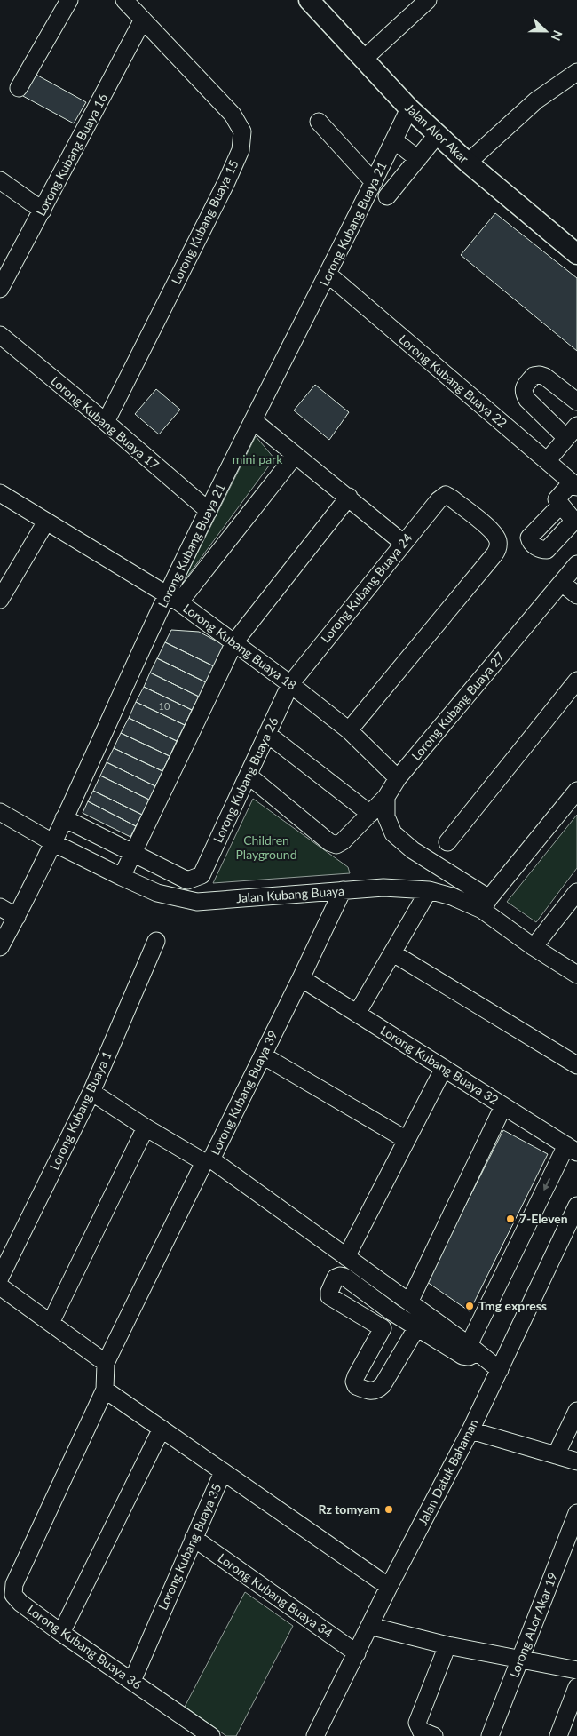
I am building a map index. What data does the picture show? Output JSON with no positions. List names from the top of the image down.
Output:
{
  "streets": {
    "main road": ["Jalan Alor Akar"],
    "street": [
      "Lorong Kubang Buaya 16",
      "Lorong Kubang Buaya 15",
      "Lorong Kubang Buaya 21",
      "Lorong Kubang Buaya 22",
      "Lorong Kubang Buaya 17",
      "Lorong Kubang Buaya 24",
      "Lorong Kubang Buaya 18",
      "Lorong Kubang Buaya 27",
      "Lorong Kubang Buaya 26",
      "Jalan Kubang Buaya",
      "Lorong Kubang Buaya 32",
      "Lorong Kubang Buaya 39",
      "Lorong Kubang Buaya 1",
      "Jalan Datuk Bahaman",
      "Lorong Kubang Buaya 35",
      "Lorong Kubang Buaya 34",
      "Lorong ALor Akar 19",
      "Lorong Kubang Buaya 36"
    ]
  },
  "crossings": [
    ["Jalan Alor Akar", "Lorong Kubang Buaya 21"],
    ["Lorong Kubang Buaya 16", "Lorong Kubang Buaya 15"],
    ["Lorong Kubang Buaya 15", "Lorong Kubang Buaya 17"],
    ["Lorong Kubang Buaya 21", "Lorong Kubang Buaya 22"],
    ["Lorong Kubang Buaya 21", "Lorong Kubang Buaya 17"],
    ["Lorong Kubang Buaya 21", "Lorong Kubang Buaya 18"],
    ["Lorong Kubang Buaya 21", "Jalan Kubang Buaya"],
    ["Lorong Kubang Buaya 24", "Lorong Kubang Buaya 18"],
    ["Lorong Kubang Buaya 24", "Lorong Kubang Buaya 26"],
    ["Lorong Kubang Buaya 18", "Lorong Kubang Buaya 27"],
    ["Lorong Kubang Buaya 18", "Lorong Kubang Buaya 26"],
    ["Lorong Kubang Buaya 27", "Lorong Kubang Buaya 26"],
    ["Jalan Kubang Buaya", "Lorong Kubang Buaya 39"],
    ["Lorong Kubang Buaya 32", "Lorong Kubang Buaya 39"],
    ["Lorong Kubang Buaya 39", "Lorong Kubang Buaya 35"],
    ["Lorong Kubang Buaya 39", "Lorong Kubang Buaya 36"],
    ["Jalan Datuk Bahaman", "Lorong Kubang Buaya 34"],
    ["Lorong Kubang Buaya 35", "Lorong Kubang Buaya 34"],
    ["Lorong Kubang Buaya 35", "Lorong Kubang Buaya 36"]
  ],
  "parks": ["mini park", "Children Playground"],
  "places": ["7-Eleven", "Tmg express", "Rz tomyam"],
  "house_numbers": ["10"],
  "north": "right"
}
